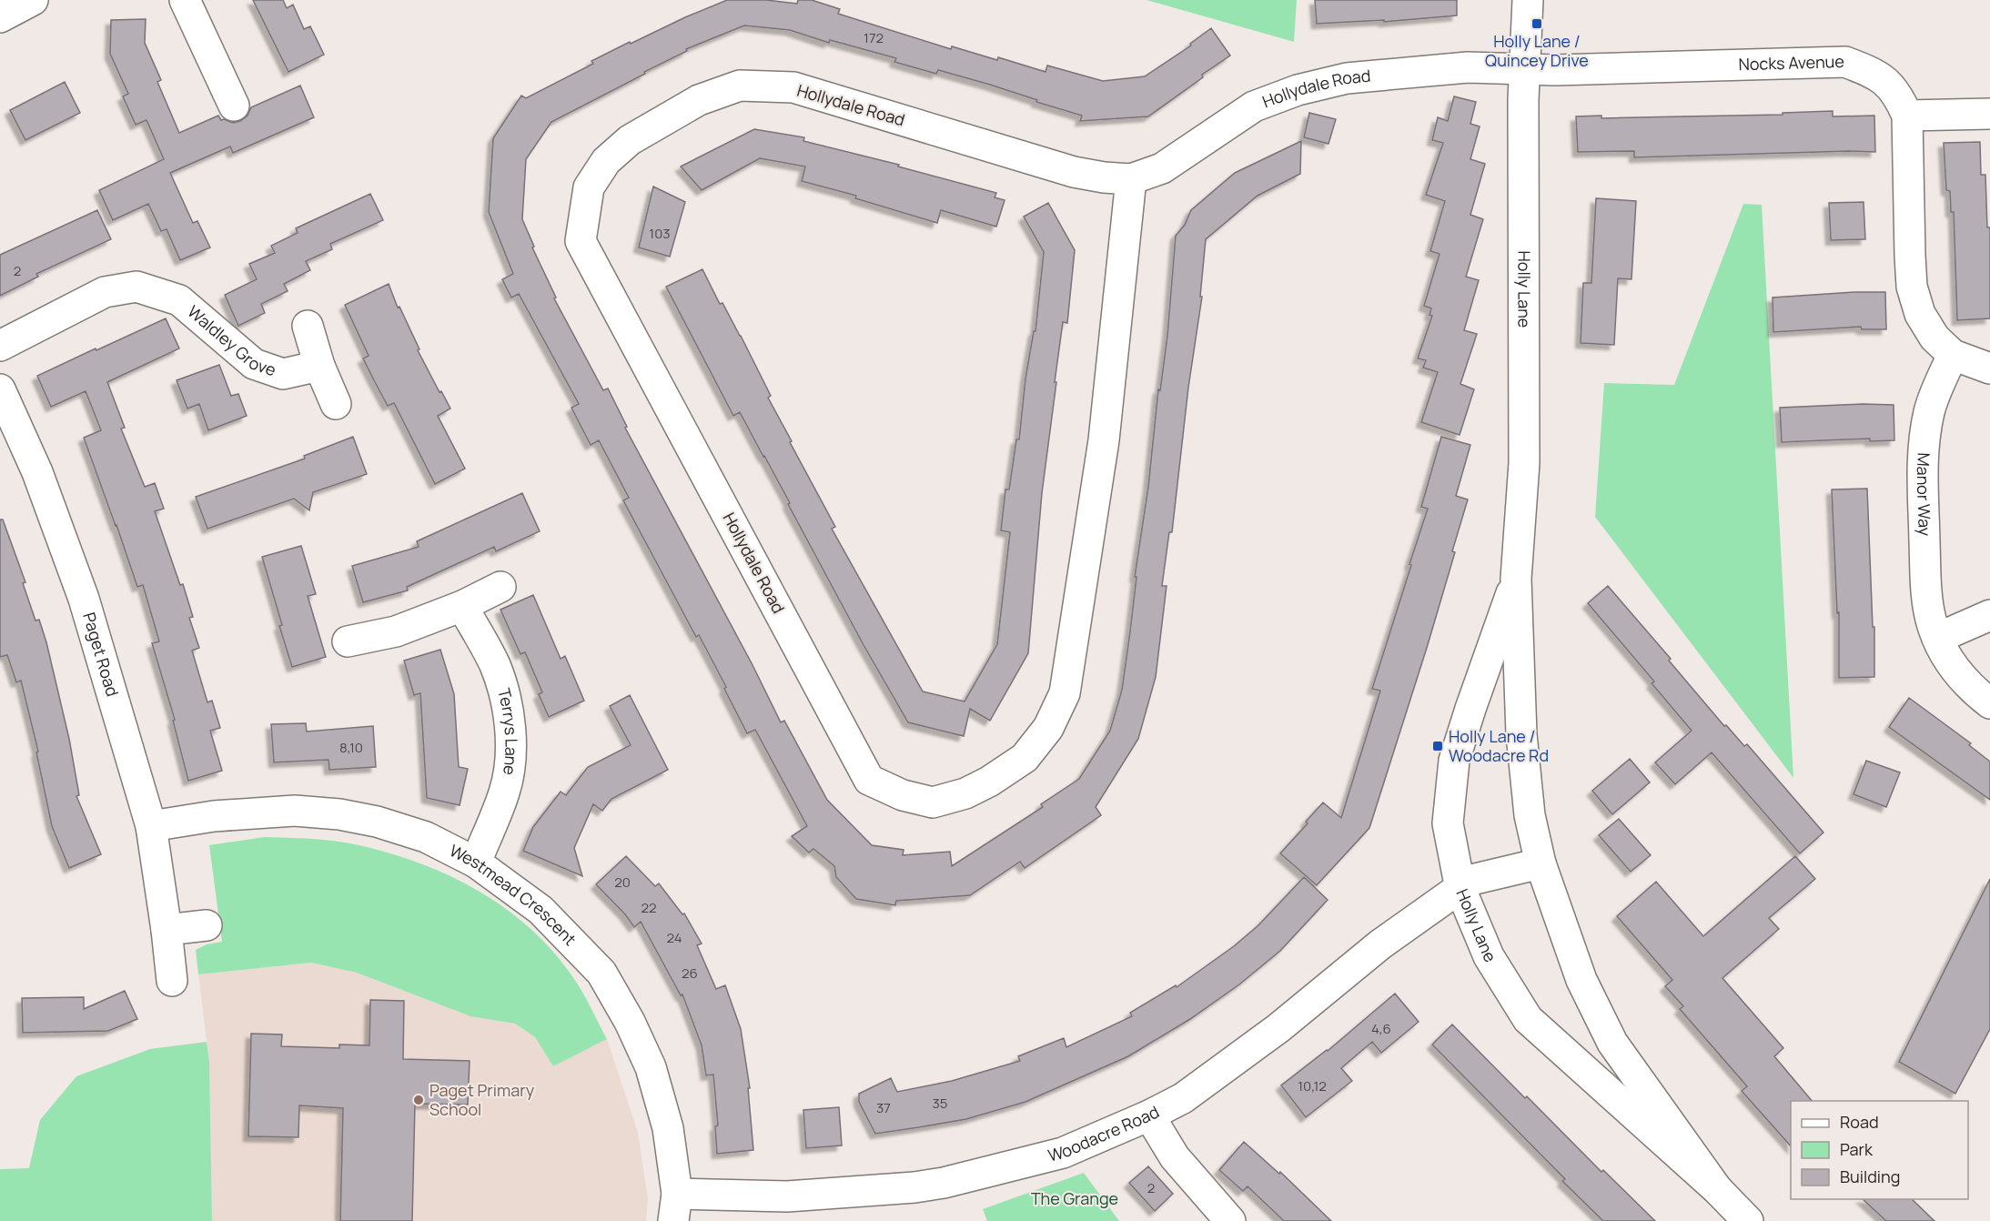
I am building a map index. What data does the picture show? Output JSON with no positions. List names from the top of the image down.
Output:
{
  "streets": {
    "street": [
      "Nocks Avenue",
      "Hollydale Road",
      "Holly Lane",
      "Waldley Grove",
      "Manor Way",
      "Paget Road",
      "Terrys Lane",
      "Westmead Crescent",
      "Woodacre Road"
    ]
  },
  "crossings": [
    ["Nocks Avenue", "Hollydale Road"],
    ["Nocks Avenue", "Holly Lane"],
    ["Nocks Avenue", "Manor Way"],
    ["Hollydale Road", "Holly Lane"],
    ["Holly Lane", "Woodacre Road"],
    ["Paget Road", "Westmead Crescent"],
    ["Terrys Lane", "Westmead Crescent"],
    ["Westmead Crescent", "Woodacre Road"]
  ],
  "parks": ["The Grange"],
  "places": {
    "transit": ["Holly Lane / Quincey Drive", "Holly Lane / Woodacre Rd"],
    "other": ["Paget Primary School"]
  },
  "house_numbers": [
    "172",
    "103",
    "2",
    "8,10",
    "20",
    "22",
    "24",
    "26",
    "4,6",
    "10,12",
    "35",
    "37",
    "2"
  ],
  "legend": ["Road", "Park", "Building"]
}
